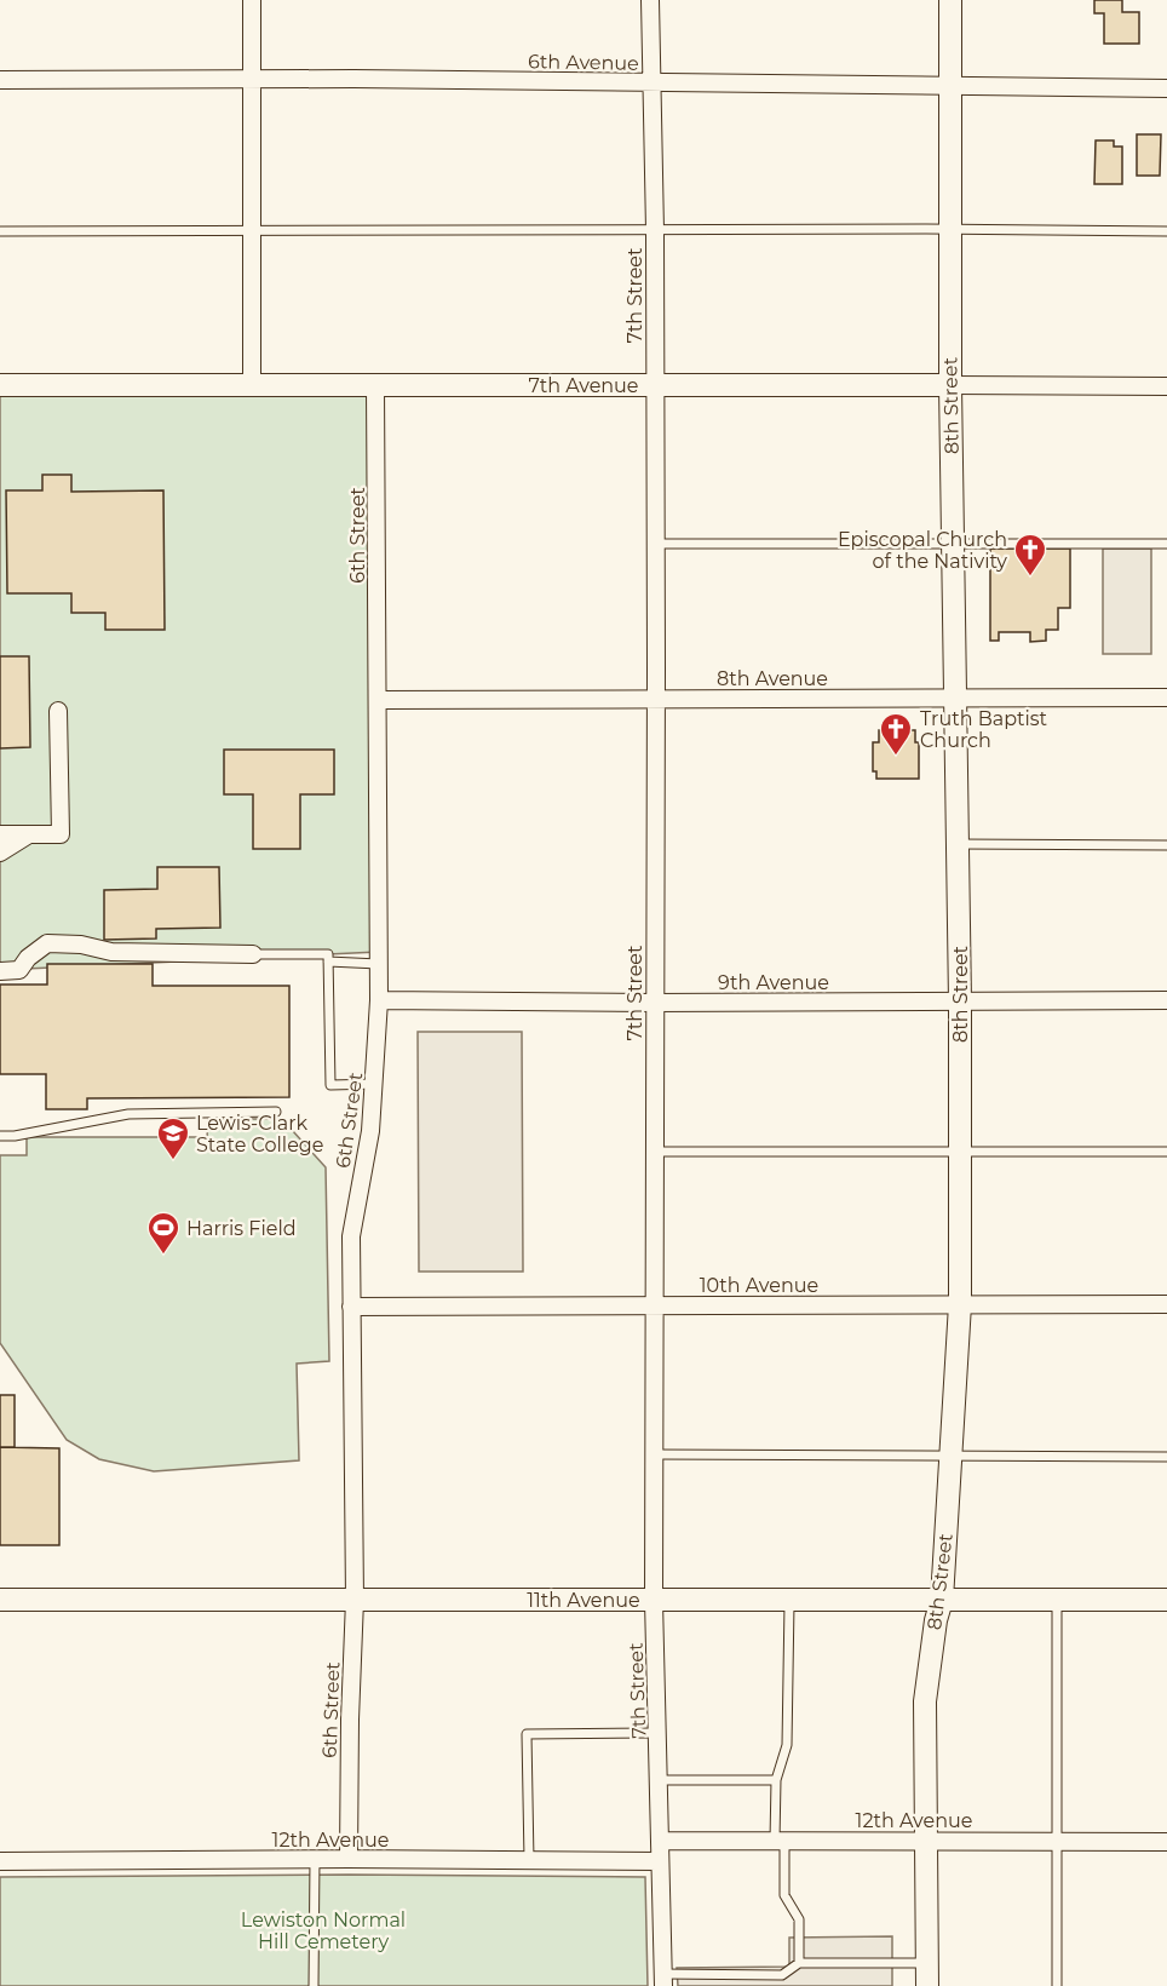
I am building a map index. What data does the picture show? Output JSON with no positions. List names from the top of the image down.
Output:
{
  "streets": {
    "main road": ["7th Avenue", "8th Street", "11th Avenue"],
    "street": [
      "6th Avenue",
      "7th Street",
      "6th Street",
      "8th Avenue",
      "9th Avenue",
      "10th Avenue",
      "12th Avenue"
    ]
  },
  "crossings": [
    ["6th Avenue", "7th Street"],
    ["6th Avenue", "8th Street"],
    ["7th Street", "7th Avenue"],
    ["7th Street", "8th Avenue"],
    ["7th Street", "9th Avenue"],
    ["7th Street", "10th Avenue"],
    ["7th Street", "11th Avenue"],
    ["7th Street", "12th Avenue"],
    ["7th Avenue", "8th Street"],
    ["7th Avenue", "6th Street"],
    ["8th Street", "8th Avenue"],
    ["8th Street", "9th Avenue"],
    ["8th Street", "10th Avenue"],
    ["8th Street", "11th Avenue"],
    ["8th Street", "12th Avenue"],
    ["6th Street", "8th Avenue"],
    ["6th Street", "9th Avenue"],
    ["6th Street", "10th Avenue"],
    ["6th Street", "11th Avenue"],
    ["6th Street", "12th Avenue"]
  ],
  "parks": ["Lewiston Normal Hill Cemetery"],
  "places": {
    "church": ["Episcopal Church of the Nativity", "Truth Baptist Church"],
    "school or university": ["Lewis-Clark State College"],
    "sports": ["Harris Field"]
  }
}
